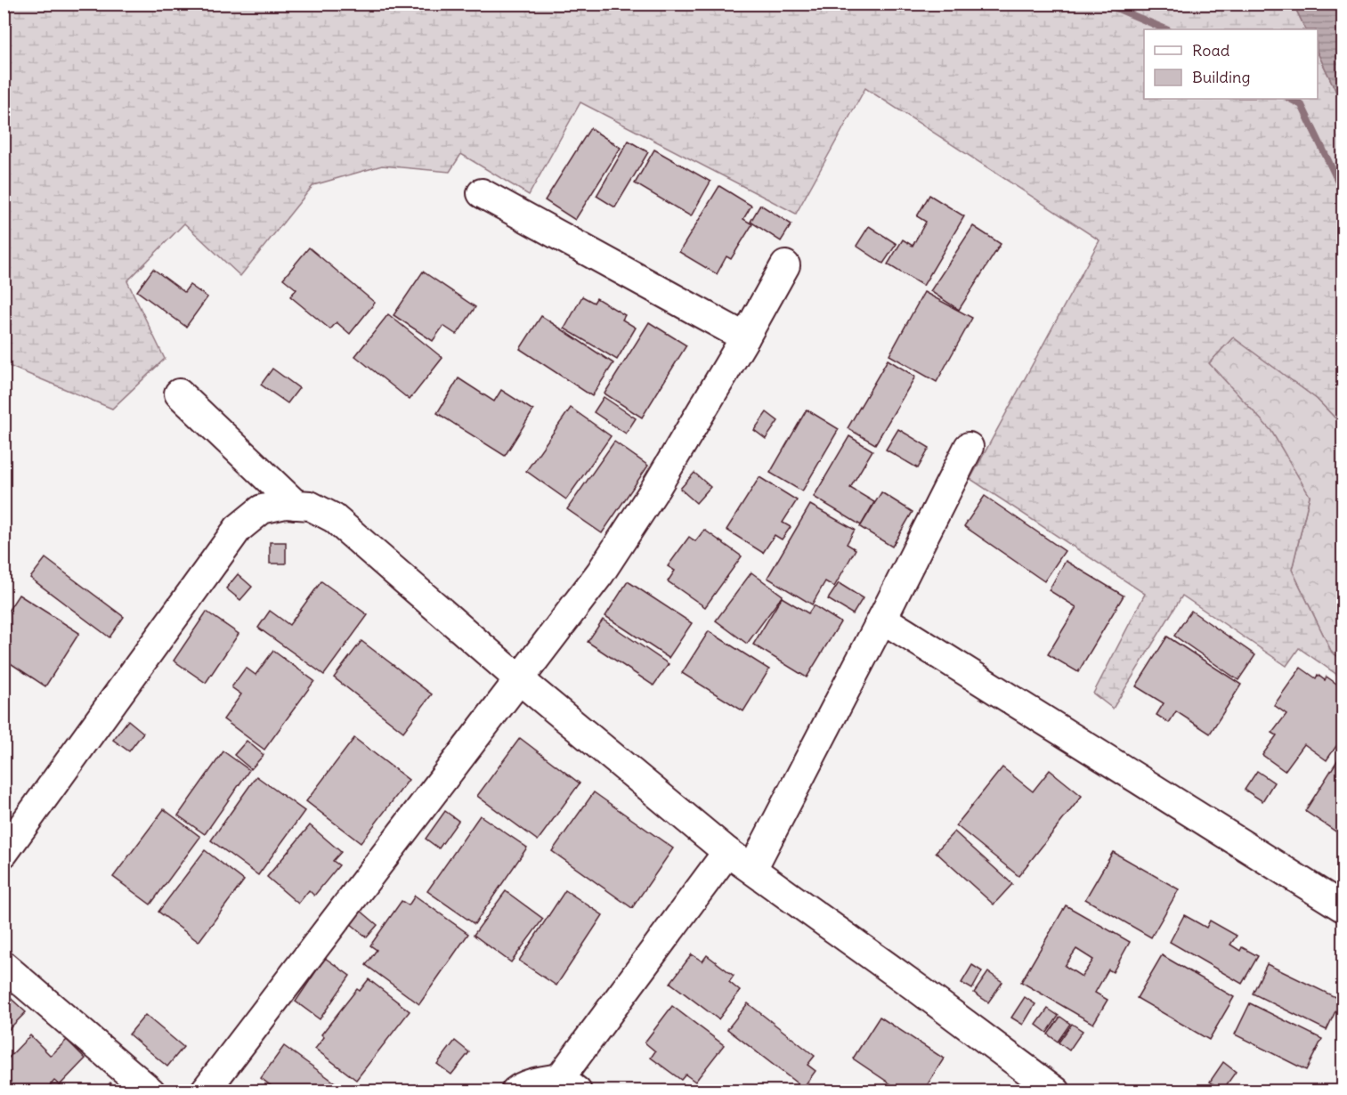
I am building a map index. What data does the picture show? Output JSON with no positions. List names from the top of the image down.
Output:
{
  "legend": ["Road", "Building"]
}
